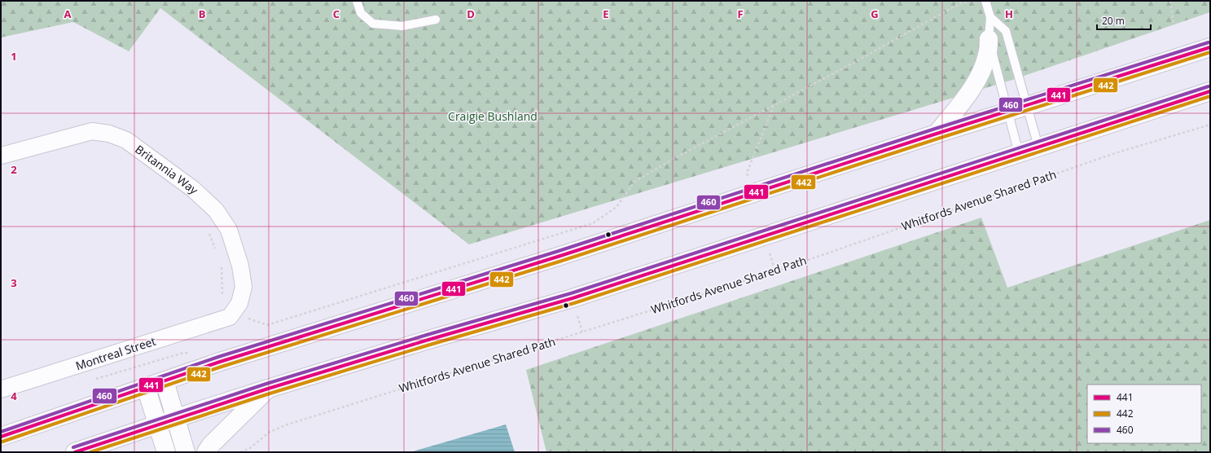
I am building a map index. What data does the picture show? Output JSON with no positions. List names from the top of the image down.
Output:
{
  "streets": {
    "street": ["Britannia Way", "Montreal Street"],
    "path": ["Whitfords Avenue Shared Path"]
  },
  "crossings": [
    ["Britannia Way", "Montreal Street"]
  ],
  "parks": ["Craigie Bushland"],
  "lines": ["transit line 460", "transit line 441", "transit line 442"],
  "legend": ["441", "442", "460"],
  "scale_bar": "20 m",
  "grid": {
    "columns": [
      "A",
      "B",
      "C",
      "D",
      "E",
      "F",
      "G",
      "H"
    ],
    "rows": [
      "1",
      "2",
      "3",
      "4"
    ]
  }
}
